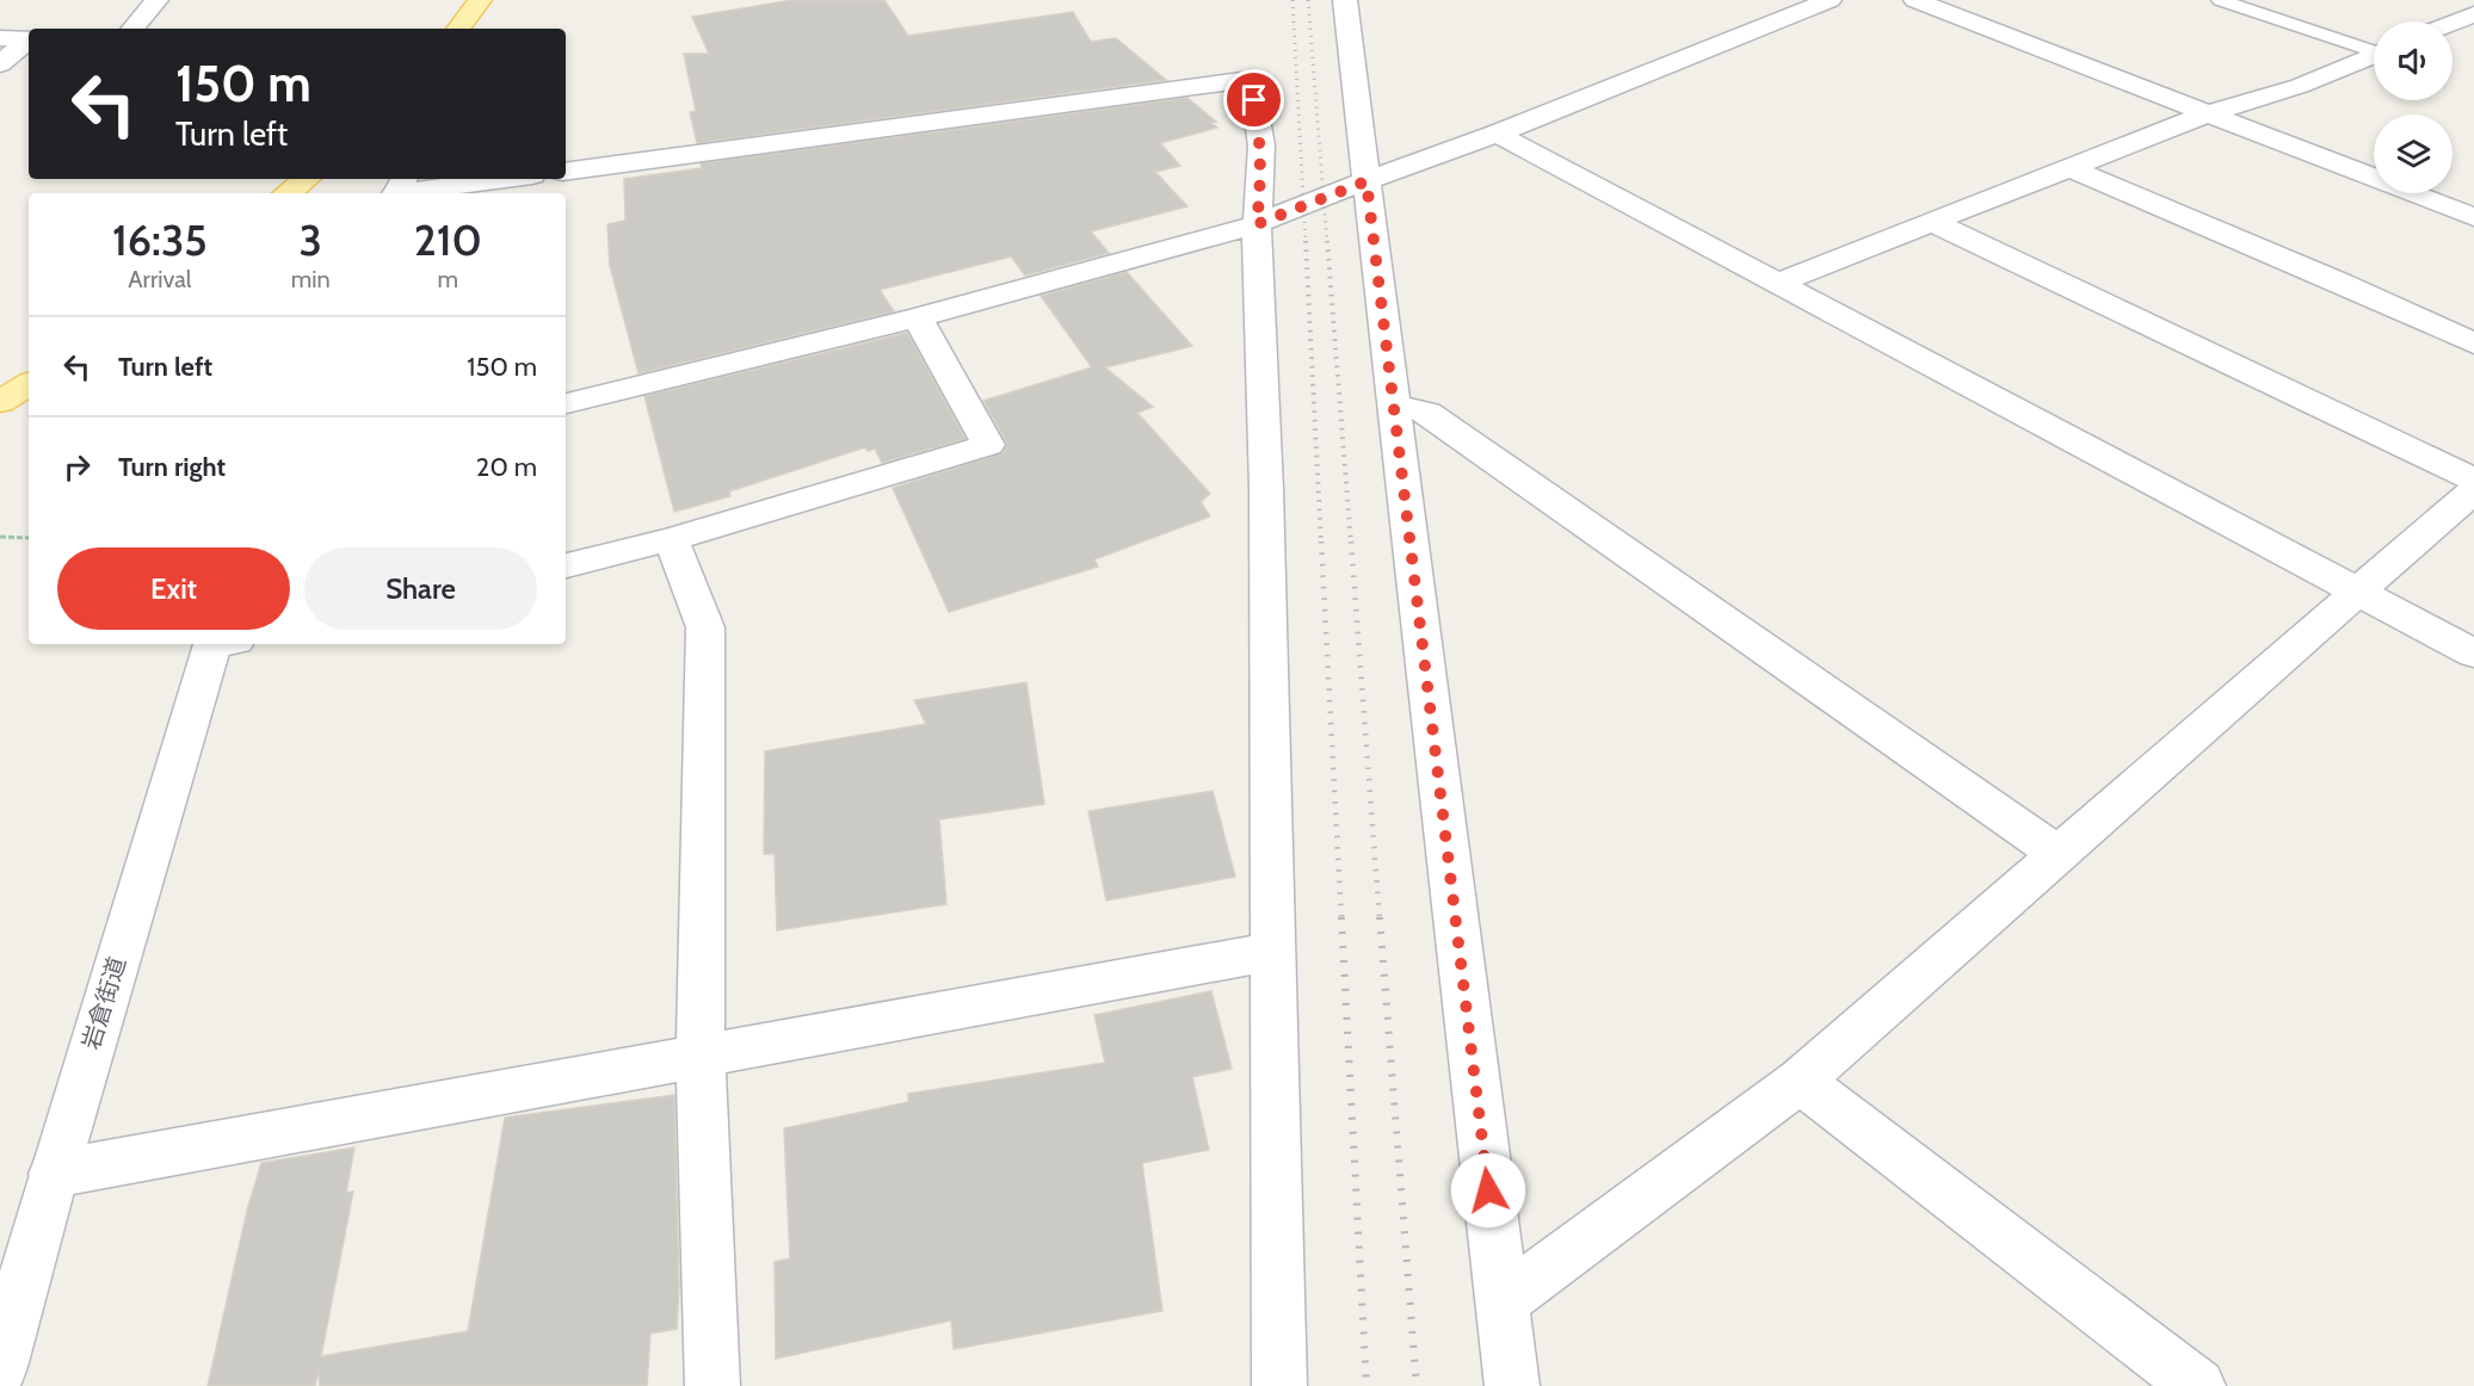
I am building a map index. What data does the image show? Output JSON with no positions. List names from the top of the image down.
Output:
{
  "streets": {
    "street": ["岩倉街道"]
  },
  "page": {
    "turn": ["150 m", "Turn left"],
    "eta": [
      "16:35",
      "Arrival",
      "3",
      "min",
      "210",
      "m"
    ],
    "list": [
      {
        "name": "Turn left",
        "value": "150 m"
      },
      {
        "name": "Turn right",
        "value": "20 m"
      }
    ],
    "buttons": ["Exit", "Share"]
  }
}
